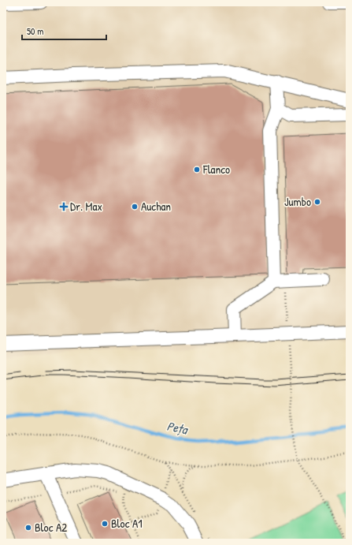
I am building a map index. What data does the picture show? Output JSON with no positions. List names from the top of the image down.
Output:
{
  "water": ["Peța"],
  "places": {
    "other": [
      "Flanco",
      "Jumbo",
      "Auchan",
      "Bloc A1",
      "Bloc A2"
    ],
    "health": ["Dr. Max"]
  },
  "scale_bar": "50 m"
}
